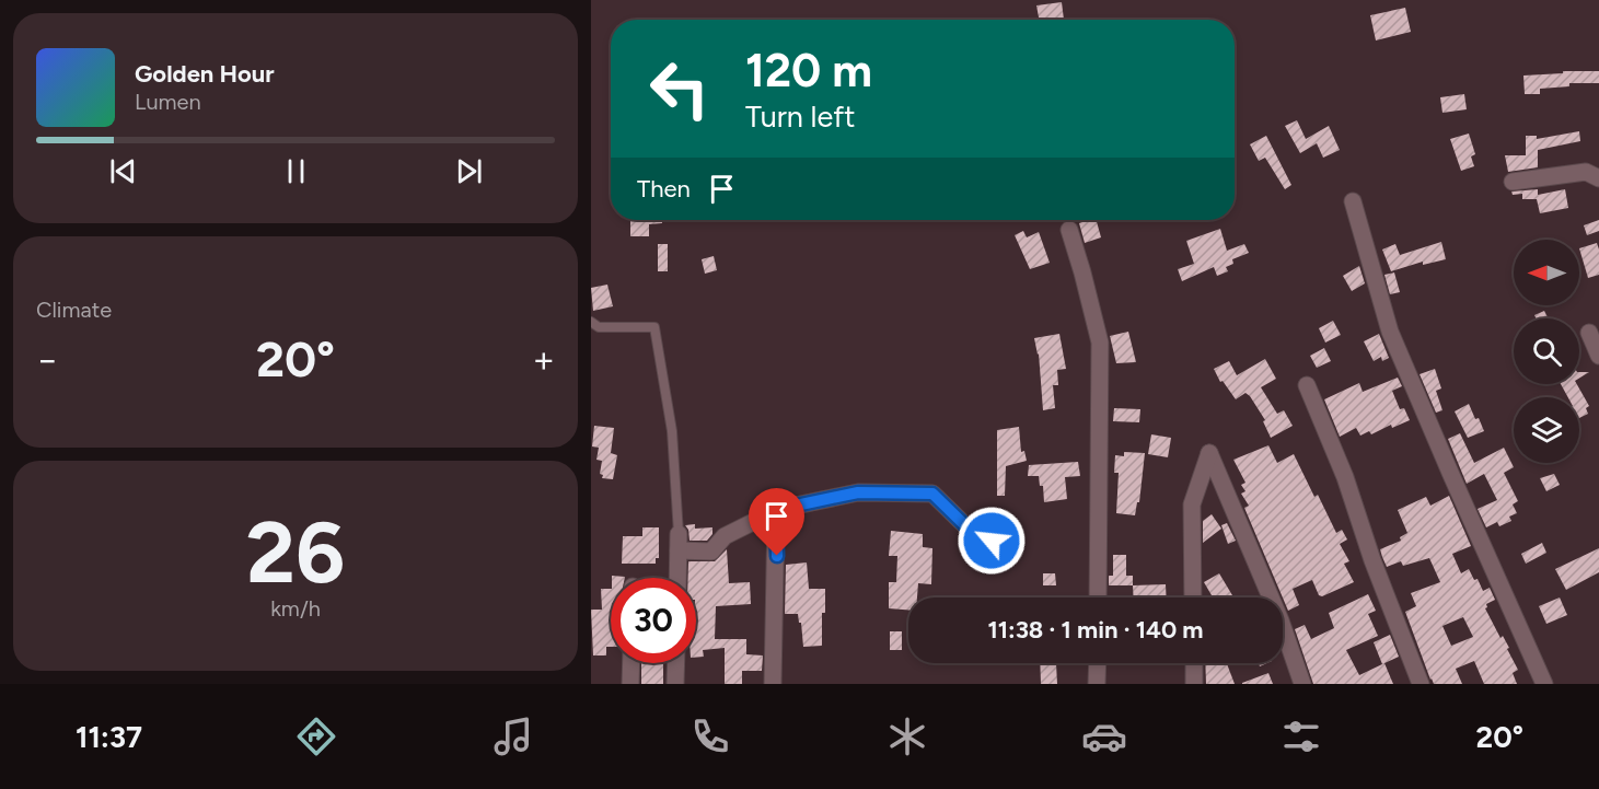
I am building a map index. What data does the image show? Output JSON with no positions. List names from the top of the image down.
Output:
{
  "north": "left",
  "page": {
    "turn": ["120 m", "Turn left"],
    "song": ["Golden Hour", "Lumen"],
    "then": "Then",
    "tile": [
      "Climate",
      ["26", "km/h"]
    ],
    "heat": ["−", "20°", "+"],
    "limit": "30",
    "trip": "11:38 · 1 min · 140 m",
    "tabs": ["11:37", "20°"]
  }
}
